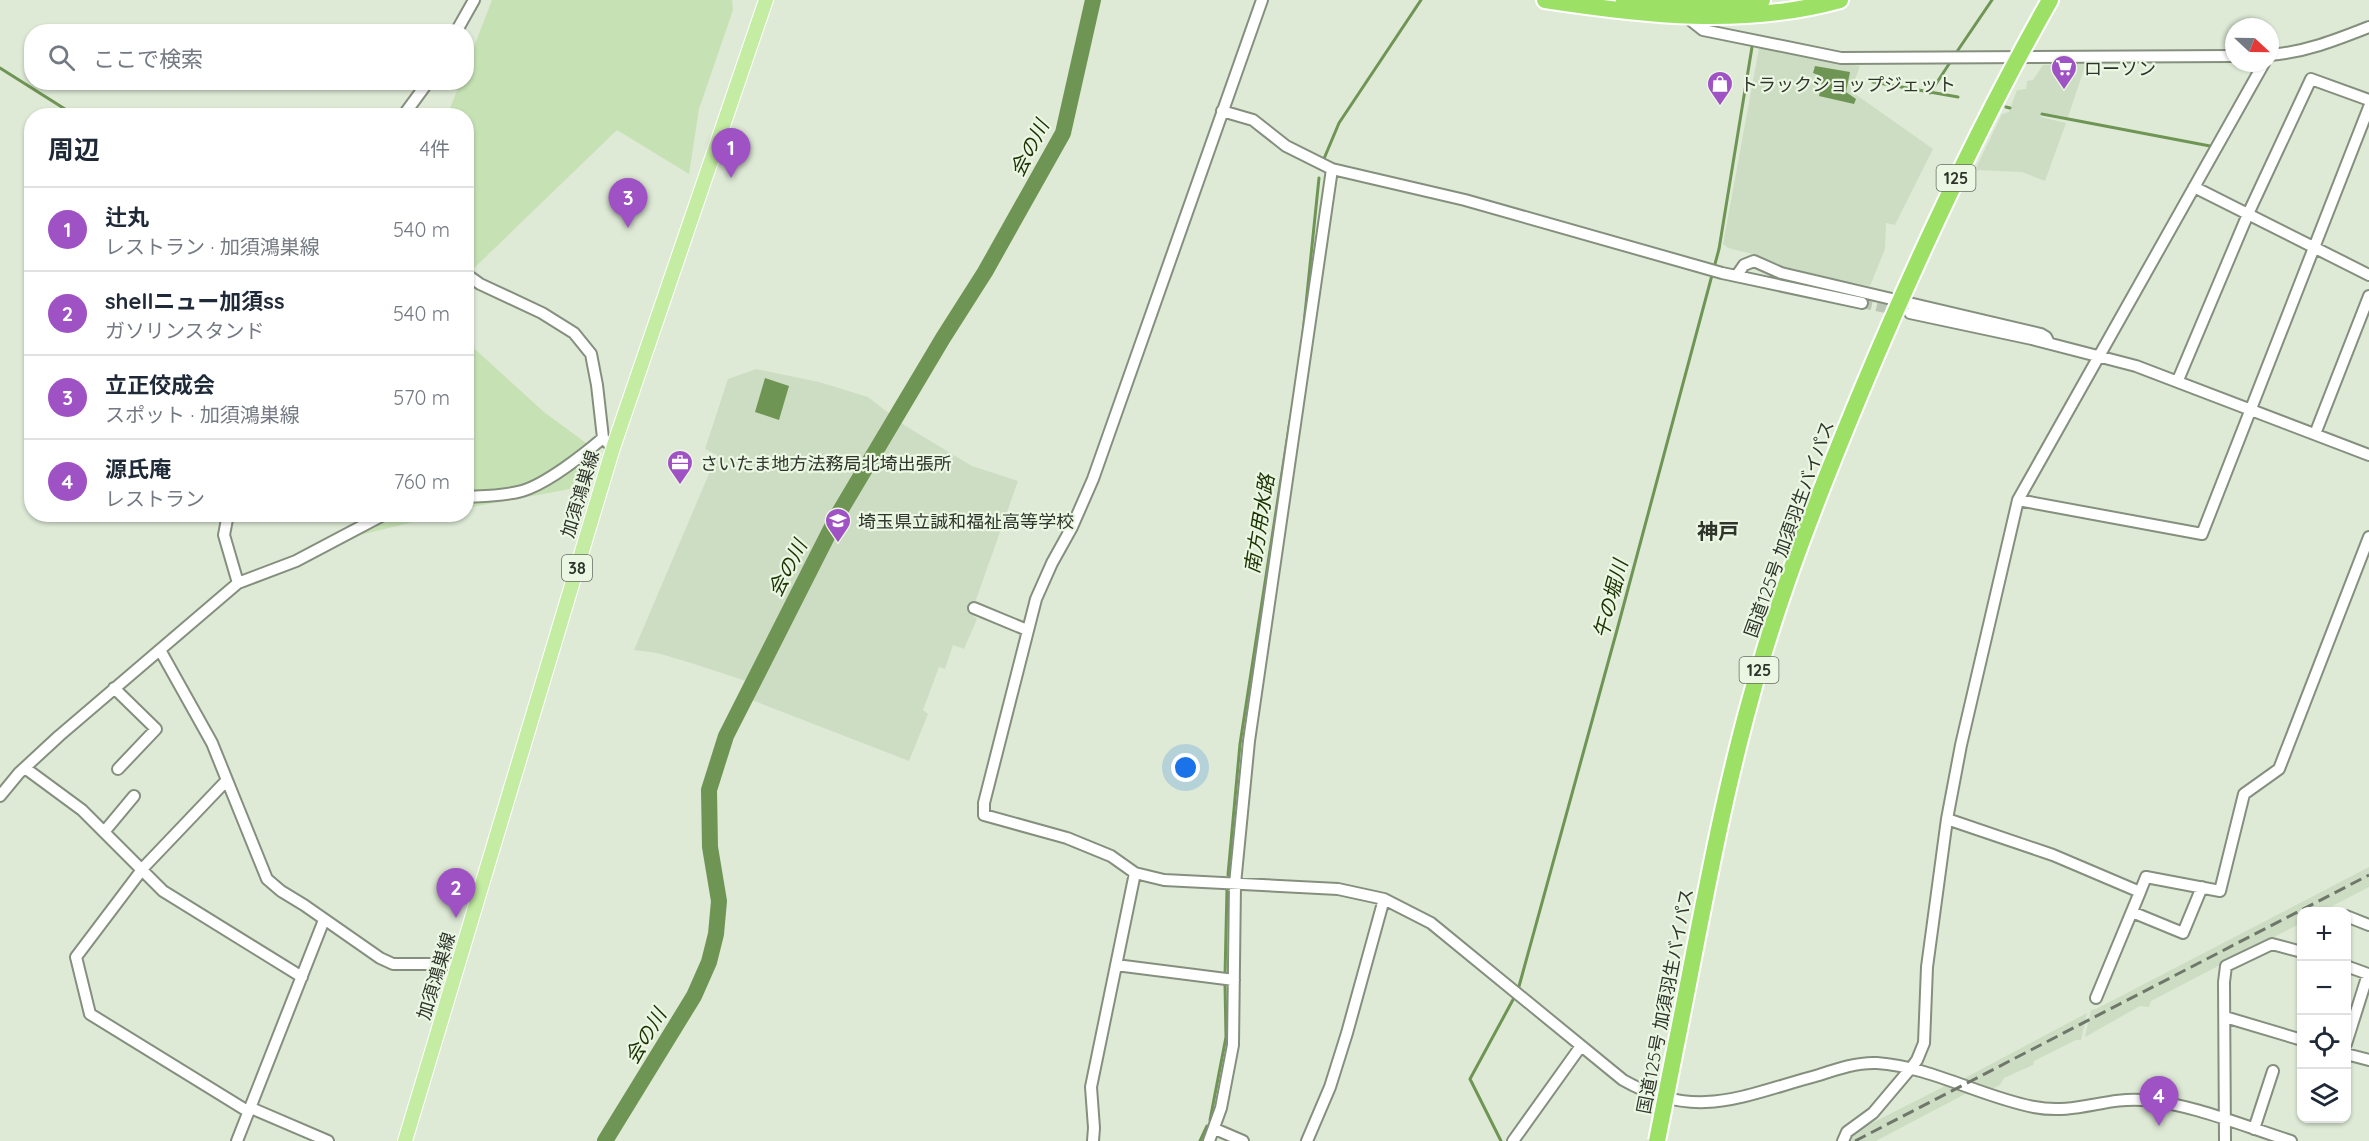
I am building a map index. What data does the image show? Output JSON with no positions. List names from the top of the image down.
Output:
{
  "streets": {
    "highway": ["125", "国道125号 加須羽生バイパス"],
    "main road": ["加須鴻巣線", "38"]
  },
  "districts": ["神戸"],
  "water": ["会の川", "南方用水路", "午の堀川"],
  "places": {
    "supermarket": ["ローソン"],
    "shop": ["トラックショップジェット"],
    "office": ["さいたま地方法務局北埼出張所"],
    "school or university": ["埼玉県立誠和福祉高等学校"]
  },
  "north": "right",
  "page": {
    "search": "ここで検索",
    "heading": ["周辺", "4件"],
    "pins": [
      "1",
      "3",
      "2",
      "4"
    ],
    "list": [
      {
        "mark": "1",
        "name": "辻丸",
        "note": "レストラン · 加須鴻巣線",
        "value": "540 m"
      },
      {
        "mark": "2",
        "name": "shellニュー加須ss",
        "note": "ガソリンスタンド",
        "value": "540 m"
      },
      {
        "mark": "3",
        "name": "立正佼成会",
        "note": "スポット · 加須鴻巣線",
        "value": "570 m"
      },
      {
        "mark": "4",
        "name": "源氏庵",
        "note": "レストラン",
        "value": "760 m"
      }
    ],
    "map_buttons": ["+", "−"]
  }
}
